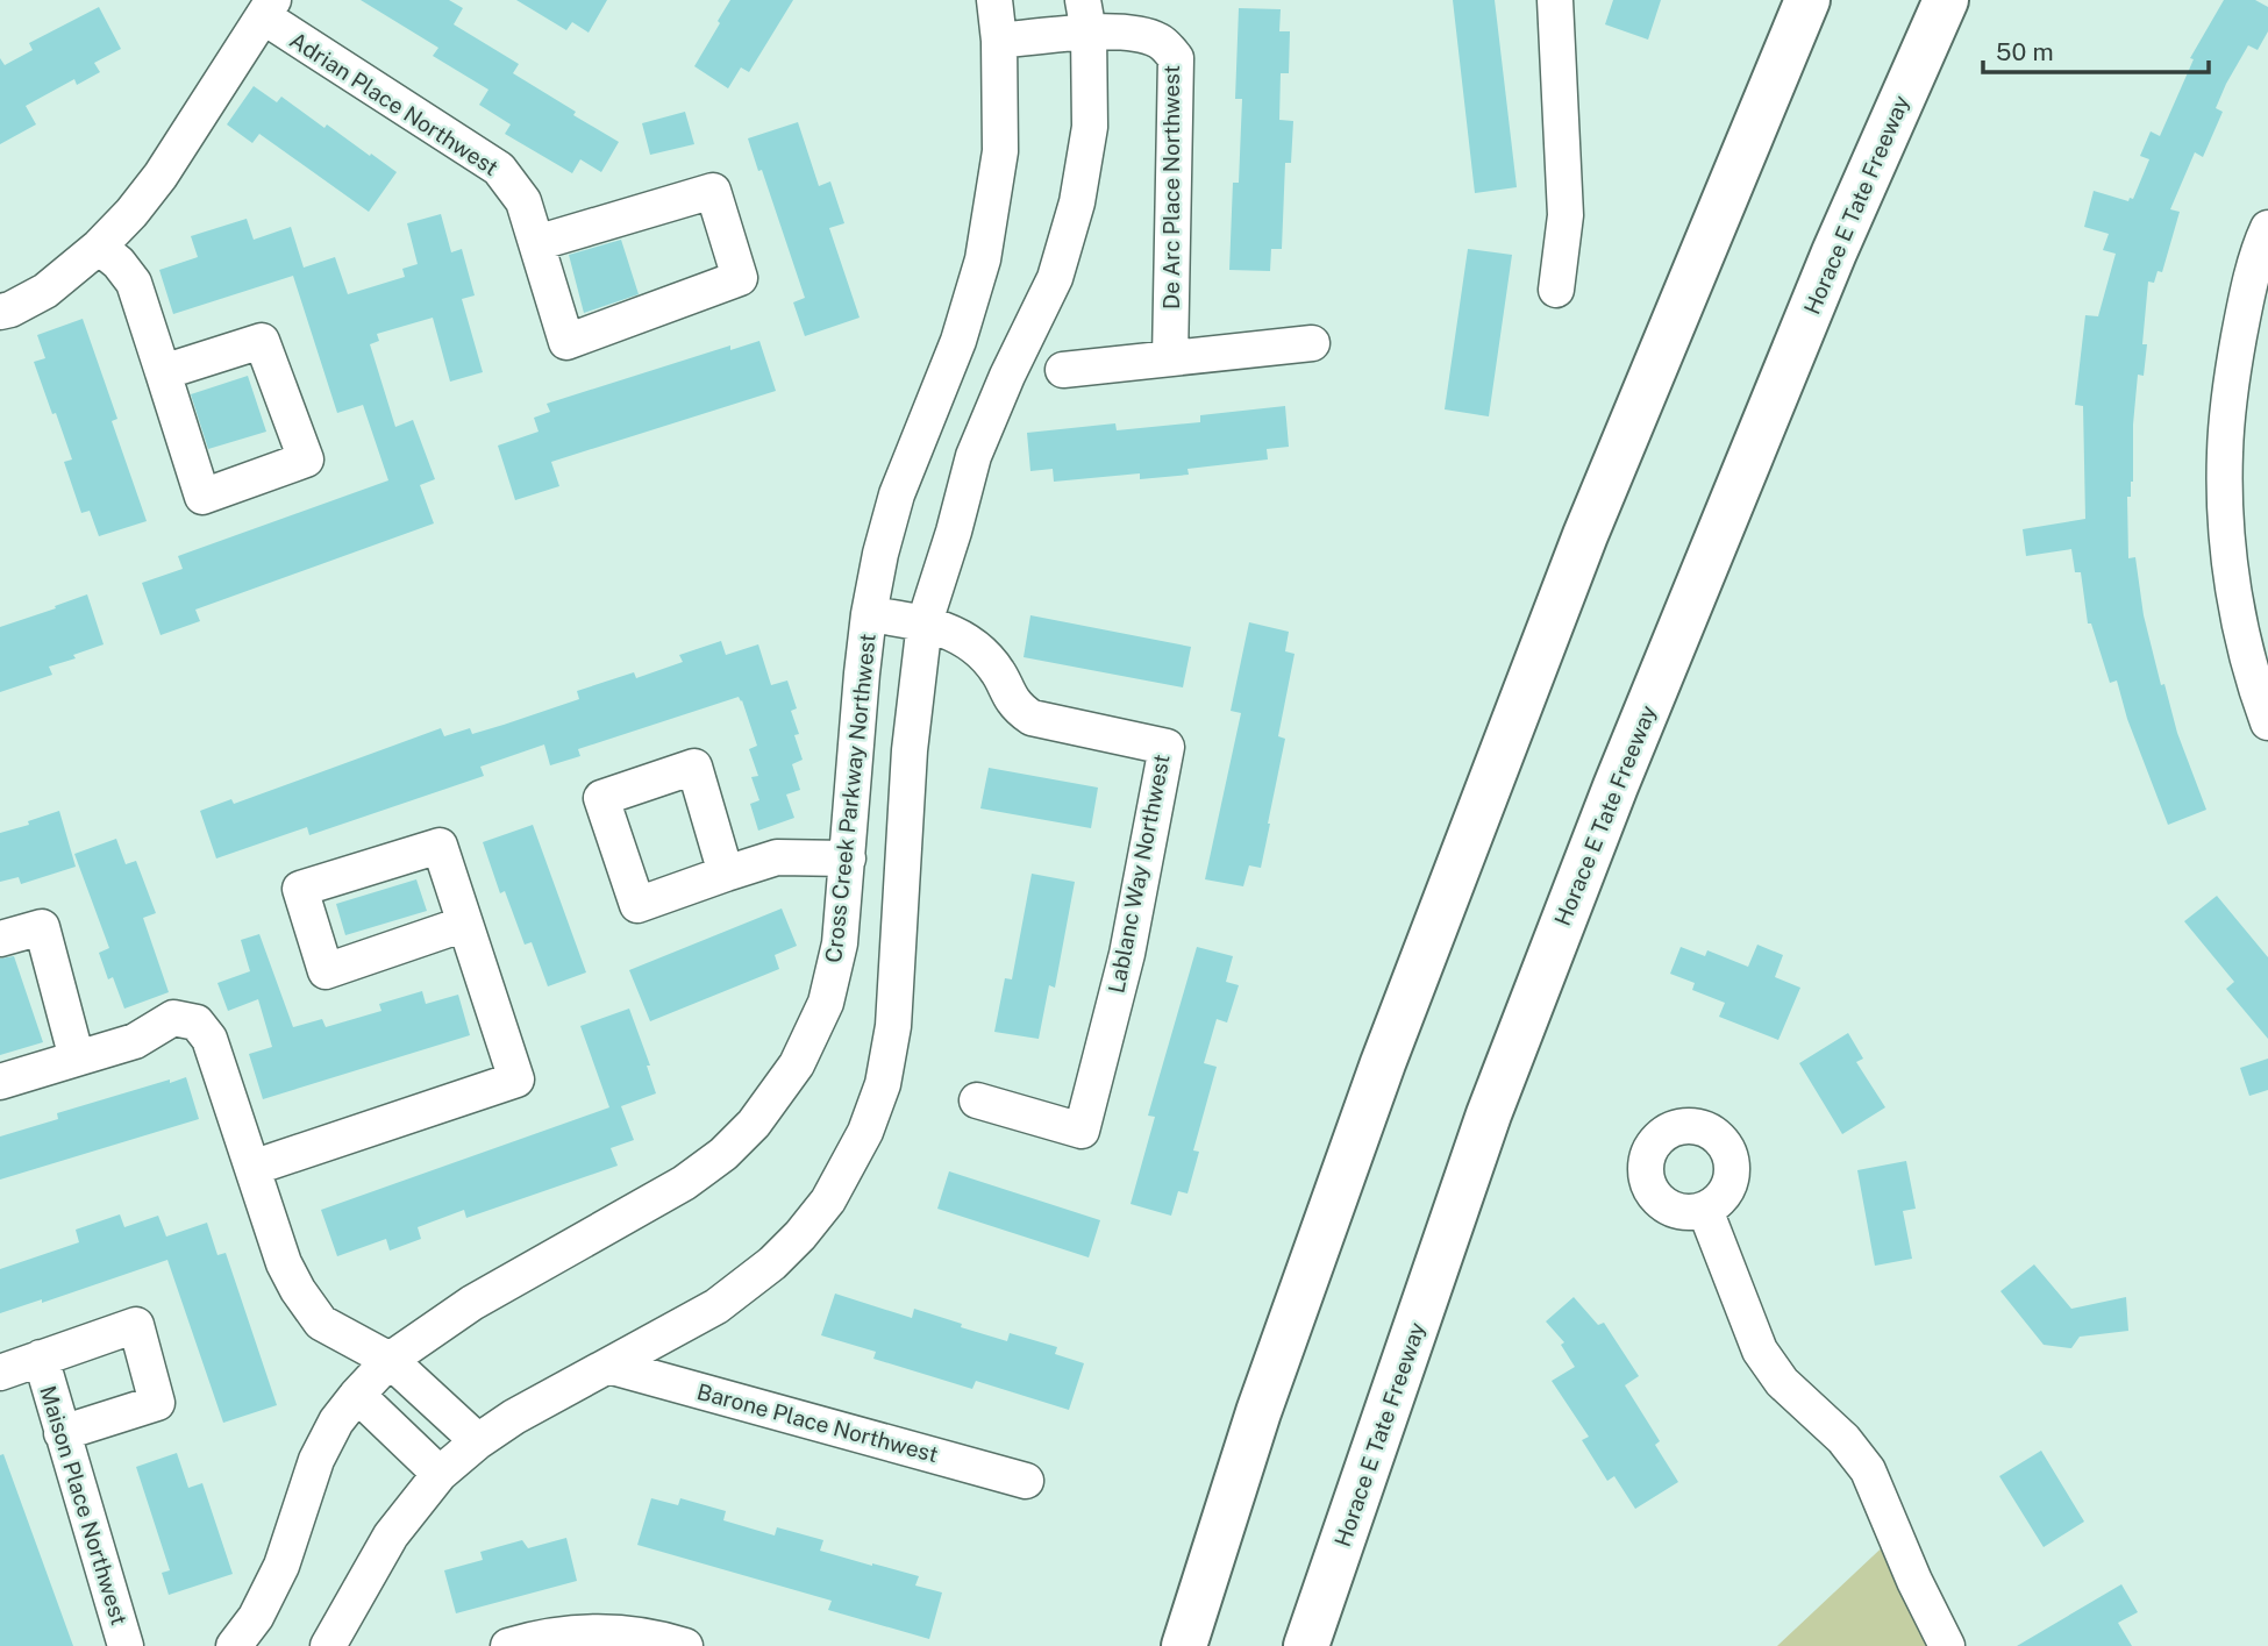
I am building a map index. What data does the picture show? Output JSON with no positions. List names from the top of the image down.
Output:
{
  "streets": {
    "highway": ["Horace E Tate Freeway"],
    "street": [
      "Adrian Place Northwest",
      "De Arc Place Northwest",
      "Cross Creek Parkway Northwest",
      "Lablanc Way Northwest",
      "Barone Place Northwest",
      "Maison Place Northwest"
    ]
  },
  "crossings": [
    ["De Arc Place Northwest", "Cross Creek Parkway Northwest"],
    ["Cross Creek Parkway Northwest", "Lablanc Way Northwest"]
  ],
  "scale_bar": "50 m"
}
